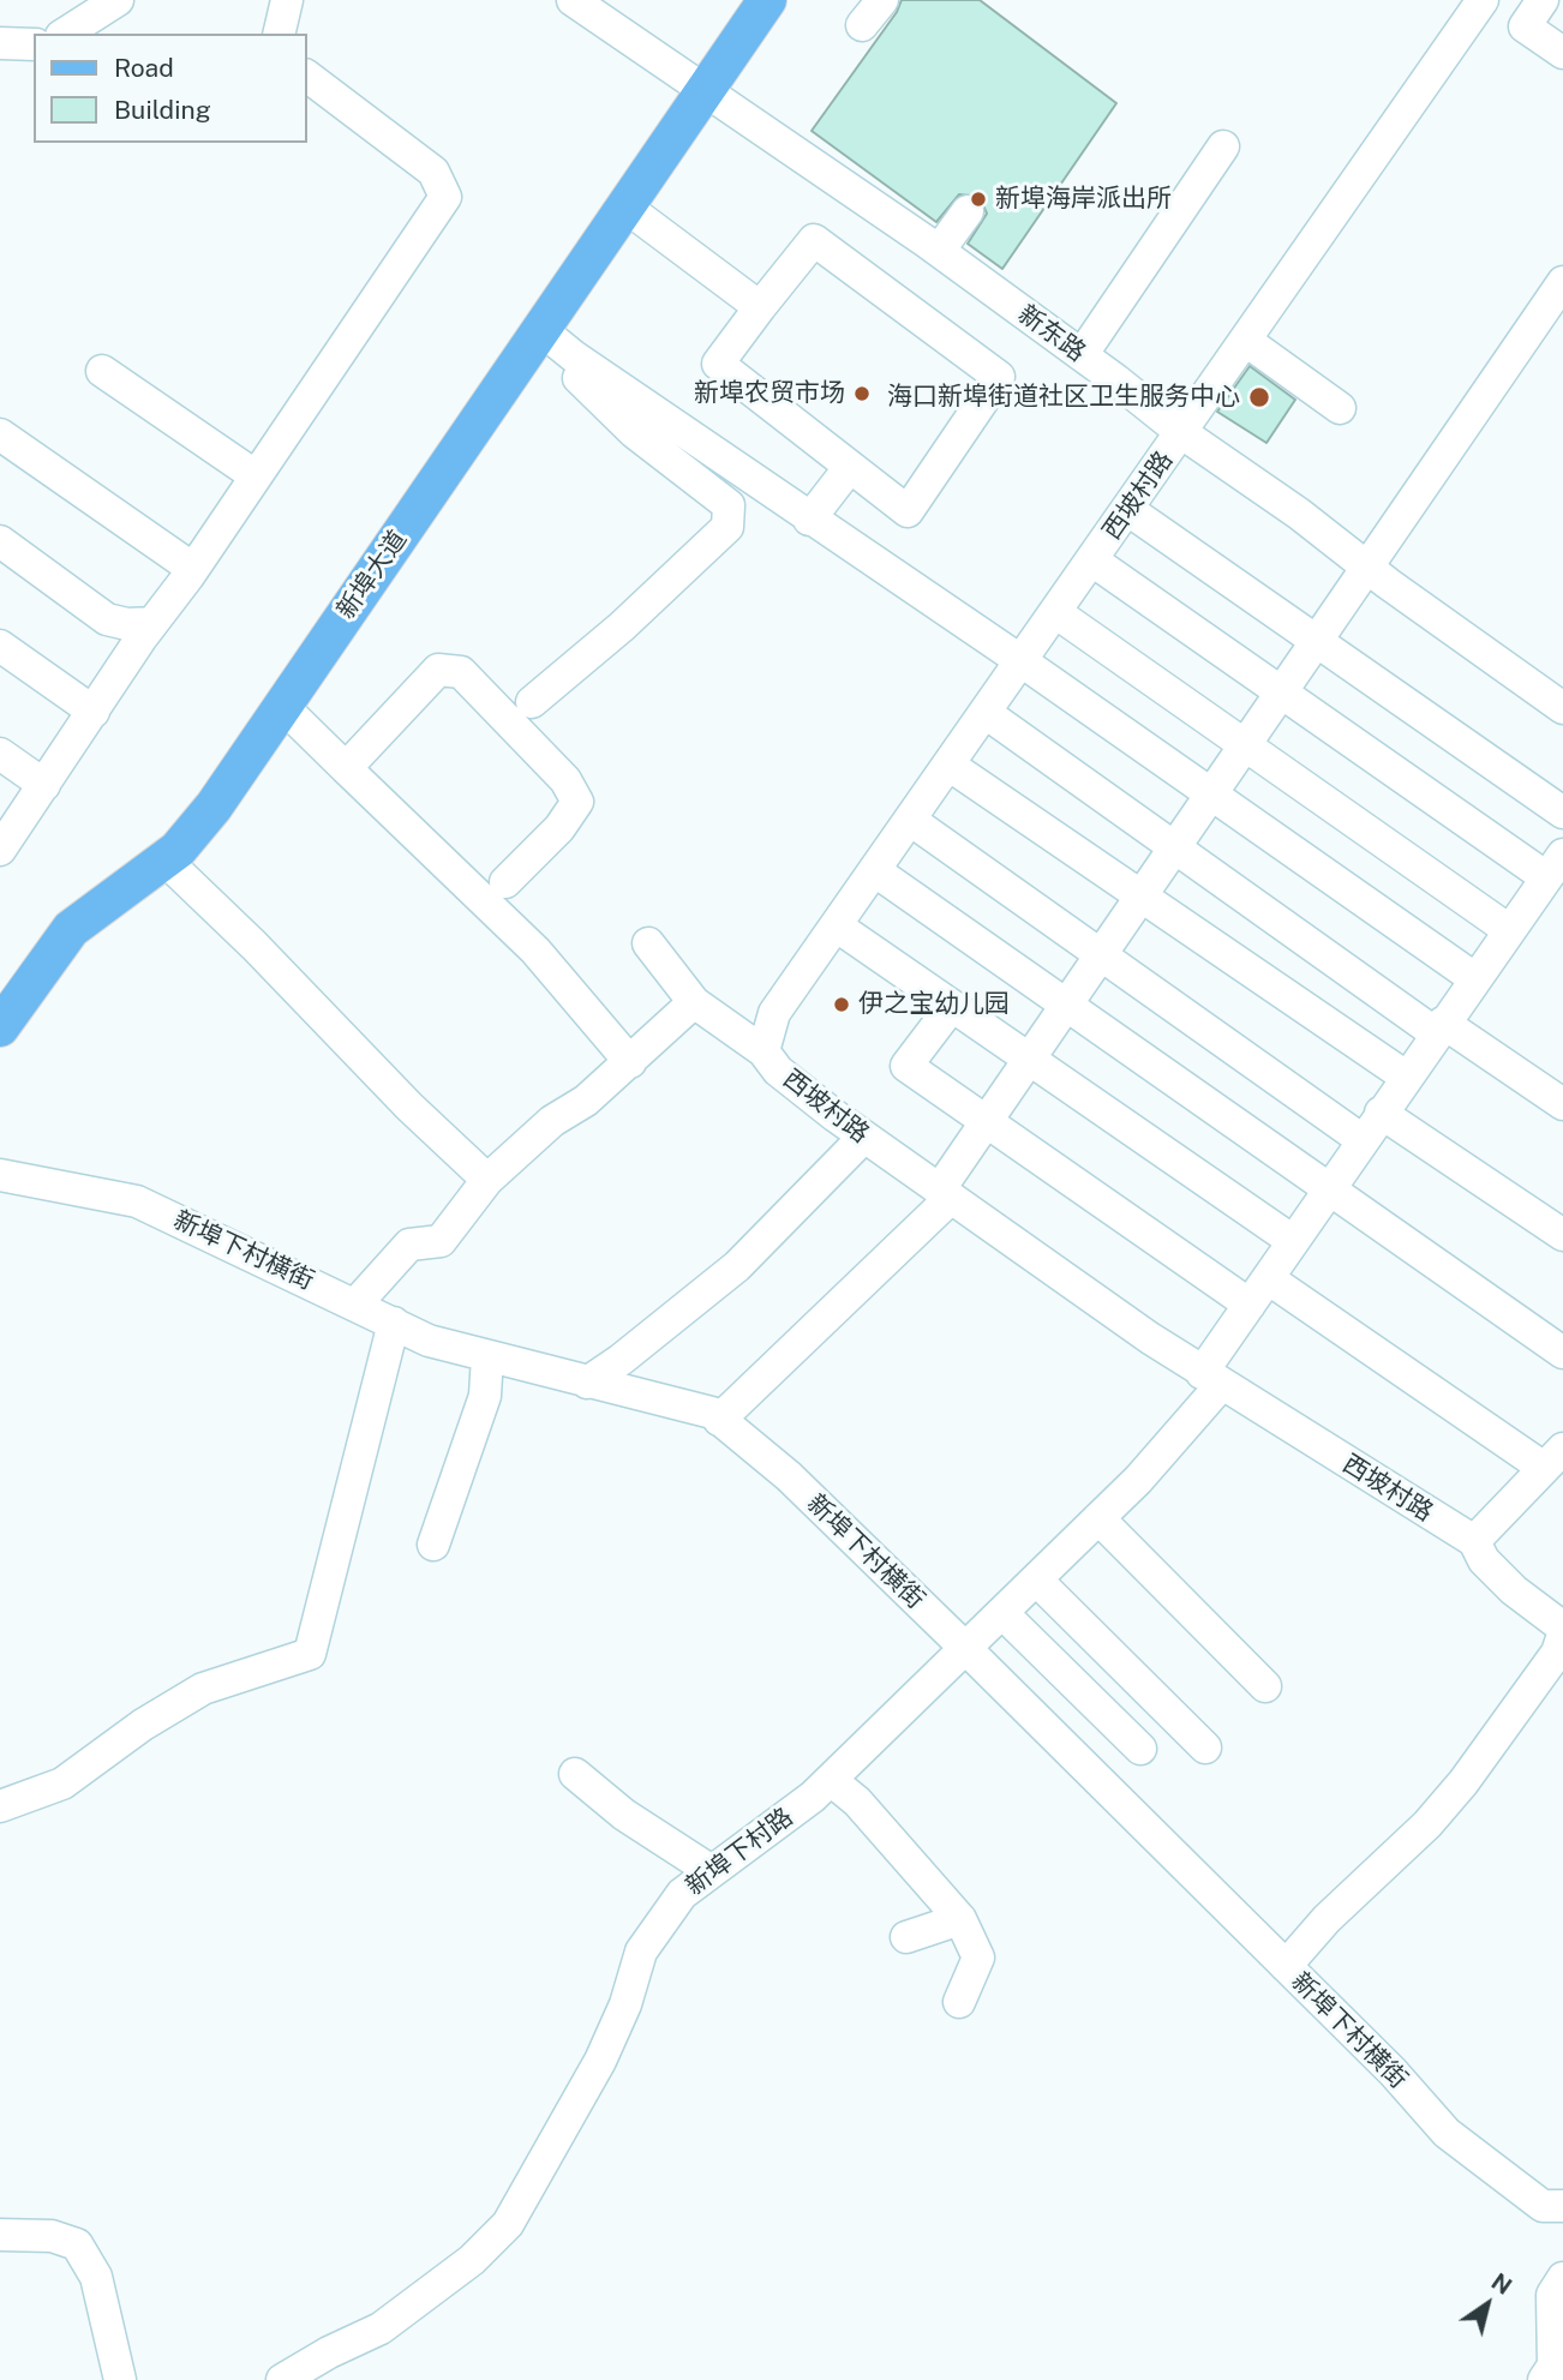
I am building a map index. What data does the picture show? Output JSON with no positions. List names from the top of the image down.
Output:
{
  "streets": {
    "main road": ["新埠大道"],
    "street": [
      "新东路",
      "西坡村路",
      "新埠下村横街",
      "新埠下村路"
    ]
  },
  "crossings": [
    ["新东路", "西坡村路"],
    ["新东路", "新埠大道"],
    ["西坡村路", "新埠下村路"],
    ["新埠下村横街", "新埠下村路"]
  ],
  "places": [
    "新埠海岸派出所",
    "新埠农贸市场",
    "海口新埠街道社区卫生服务中心",
    "伊之宝幼儿园"
  ],
  "legend": ["Road", "Building"],
  "north": "top right"
}
